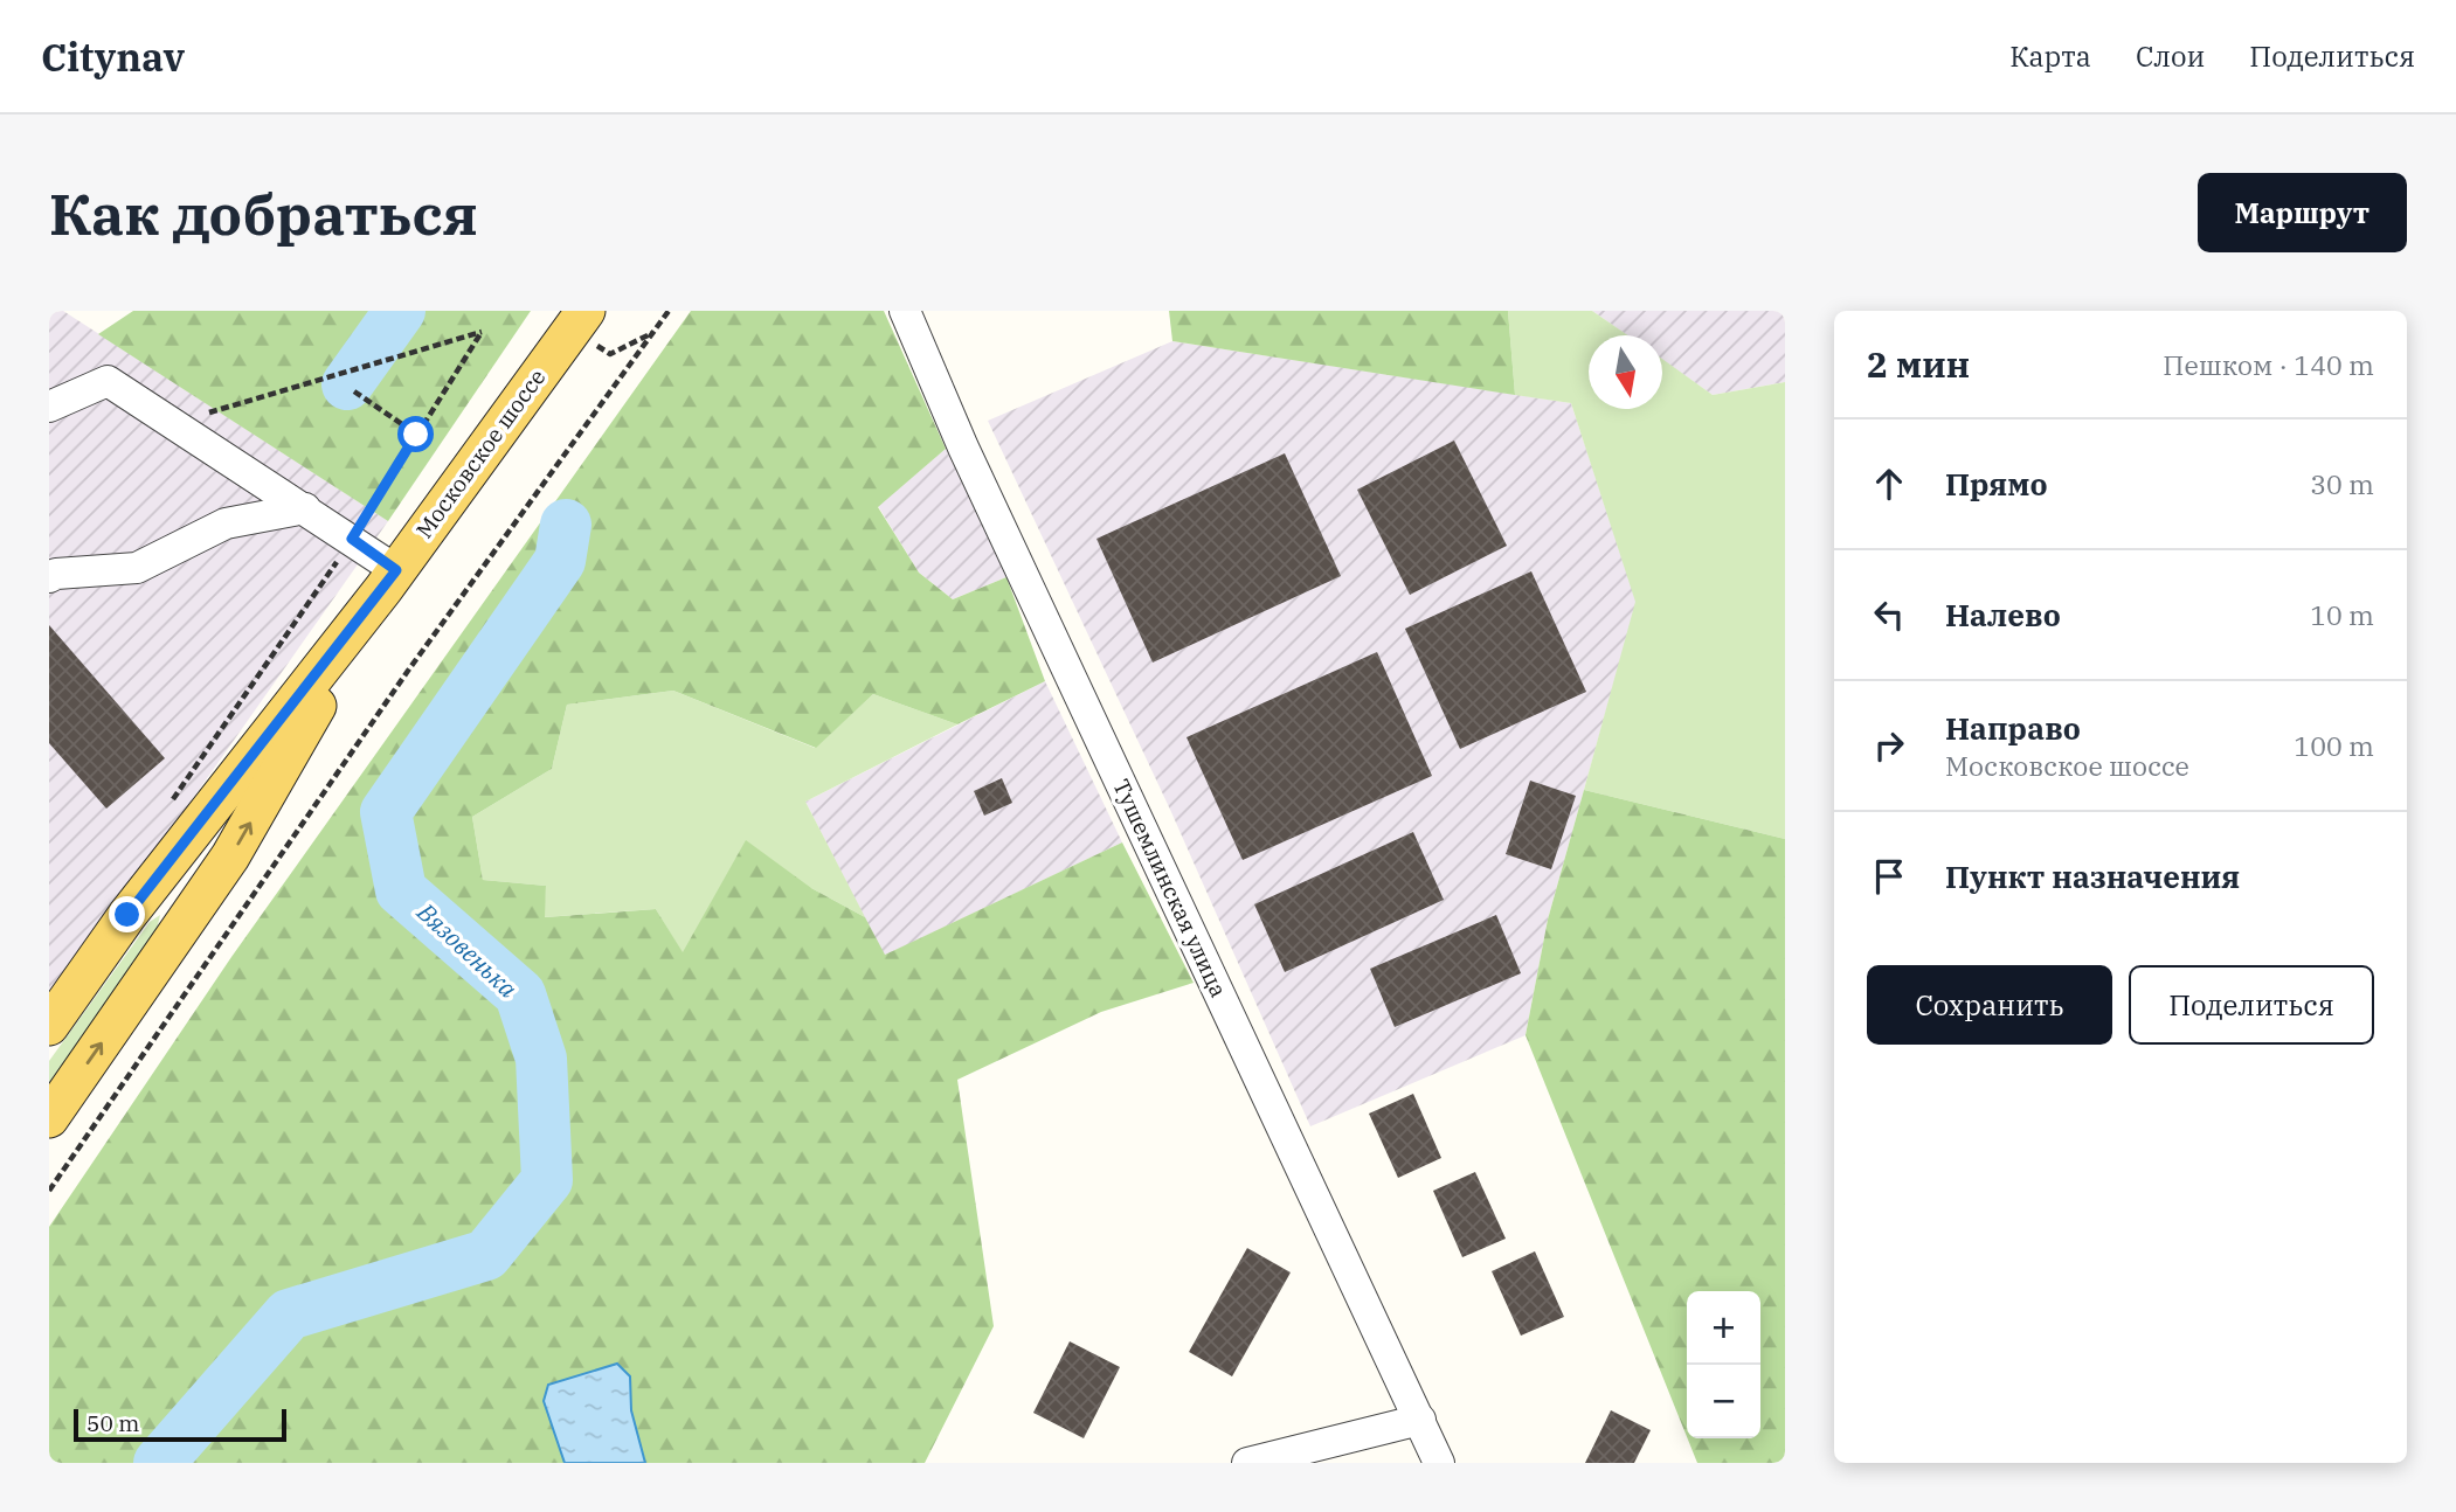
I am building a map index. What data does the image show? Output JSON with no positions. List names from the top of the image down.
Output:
{
  "streets": {
    "main road": ["Московское шоссе"],
    "street": ["Тушемлинская улица"]
  },
  "water": ["Вязовенька"],
  "scale_bar": "50 m",
  "north": "bottom",
  "page": {
    "header": "Citynav",
    "nav": ["Карта", "Слои", "Поделиться"],
    "buttons": [
      "Маршрут",
      ["Сохранить", "Поделиться"]
    ],
    "title": "Как добраться",
    "heading": ["2 мин", "Пешком · 140 m"],
    "list": [
      ["Прямо", "30 m"],
      ["Налево", "10 m"],
      ["Направо", "Московское шоссе", "100 m"],
      "Пункт назначения"
    ],
    "map_buttons": ["+", "−"],
    "scale": "50 m"
  }
}
